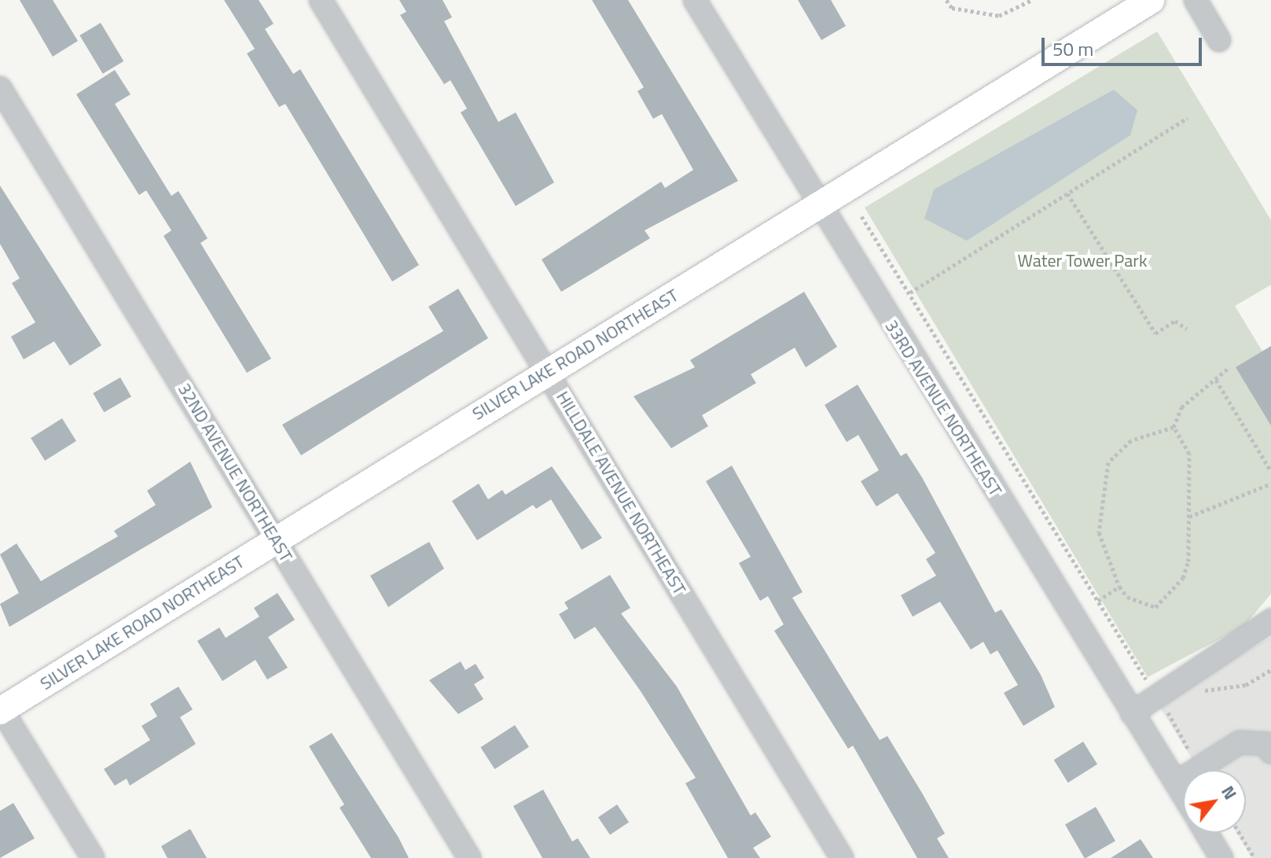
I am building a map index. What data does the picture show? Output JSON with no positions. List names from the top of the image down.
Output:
{
  "streets": {
    "main road": ["SILVER LAKE ROAD NORTHEAST"],
    "street": ["33RD AVENUE NORTHEAST", "32ND AVENUE NORTHEAST", "HILLDALE AVENUE NORTHEAST"]
  },
  "crossings": [
    ["SILVER LAKE ROAD NORTHEAST", "33RD AVENUE NORTHEAST"],
    ["SILVER LAKE ROAD NORTHEAST", "32ND AVENUE NORTHEAST"],
    ["SILVER LAKE ROAD NORTHEAST", "HILLDALE AVENUE NORTHEAST"]
  ],
  "parks": ["Water Tower Park"],
  "scale_bar": "50 m",
  "north": "top right"
}
